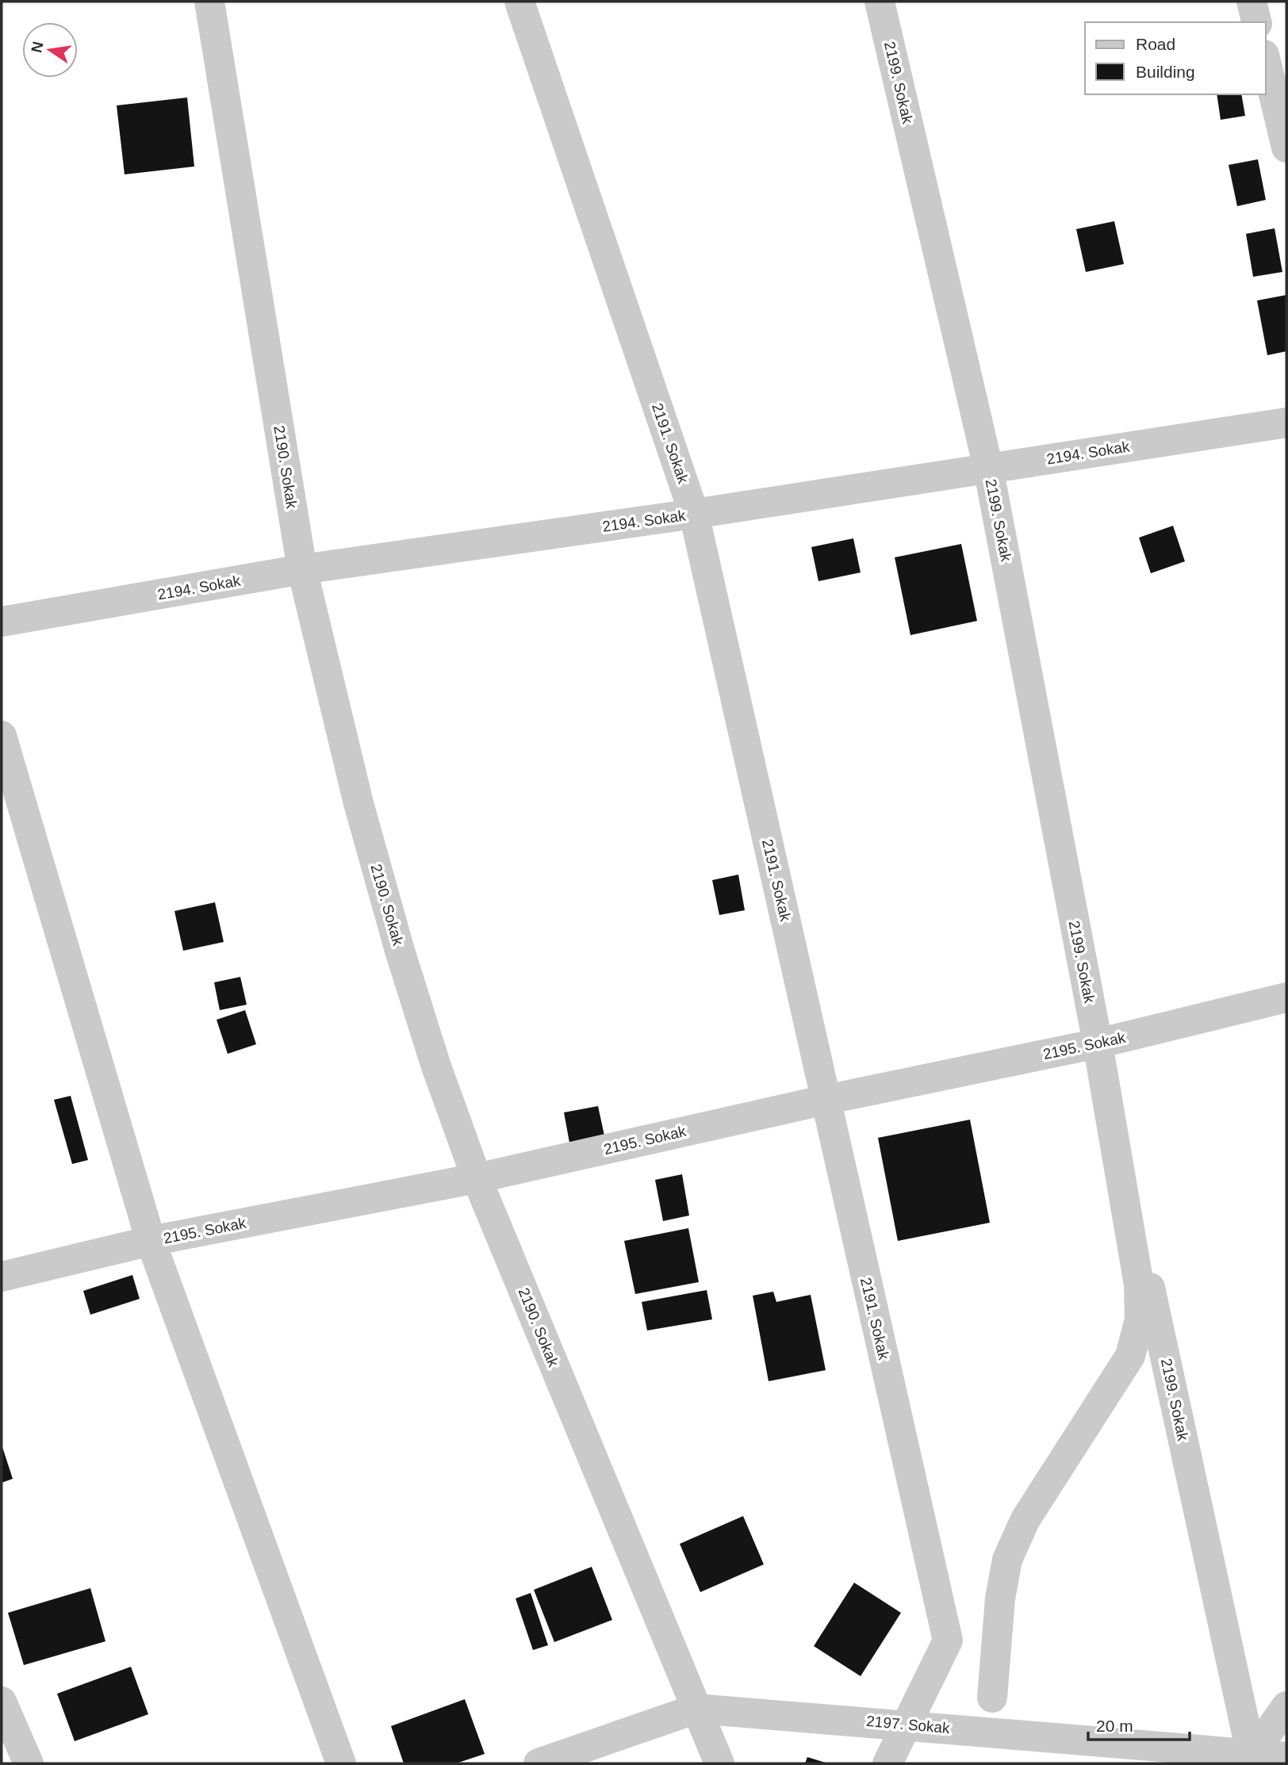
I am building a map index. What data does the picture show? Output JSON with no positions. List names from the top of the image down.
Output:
{
  "streets": {
    "street": [
      "2199. Sokak",
      "2191. Sokak",
      "2194. Sokak",
      "2190. Sokak",
      "2195. Sokak",
      "2197. Sokak"
    ]
  },
  "crossings": [
    ["2199. Sokak", "2194. Sokak"],
    ["2199. Sokak", "2195. Sokak"],
    ["2199. Sokak", "2197. Sokak"],
    ["2191. Sokak", "2194. Sokak"],
    ["2191. Sokak", "2195. Sokak"],
    ["2191. Sokak", "2197. Sokak"],
    ["2194. Sokak", "2190. Sokak"],
    ["2190. Sokak", "2195. Sokak"],
    ["2190. Sokak", "2197. Sokak"]
  ],
  "legend": ["Road", "Building"],
  "scale_bar": "20 m",
  "north": "left"
}
